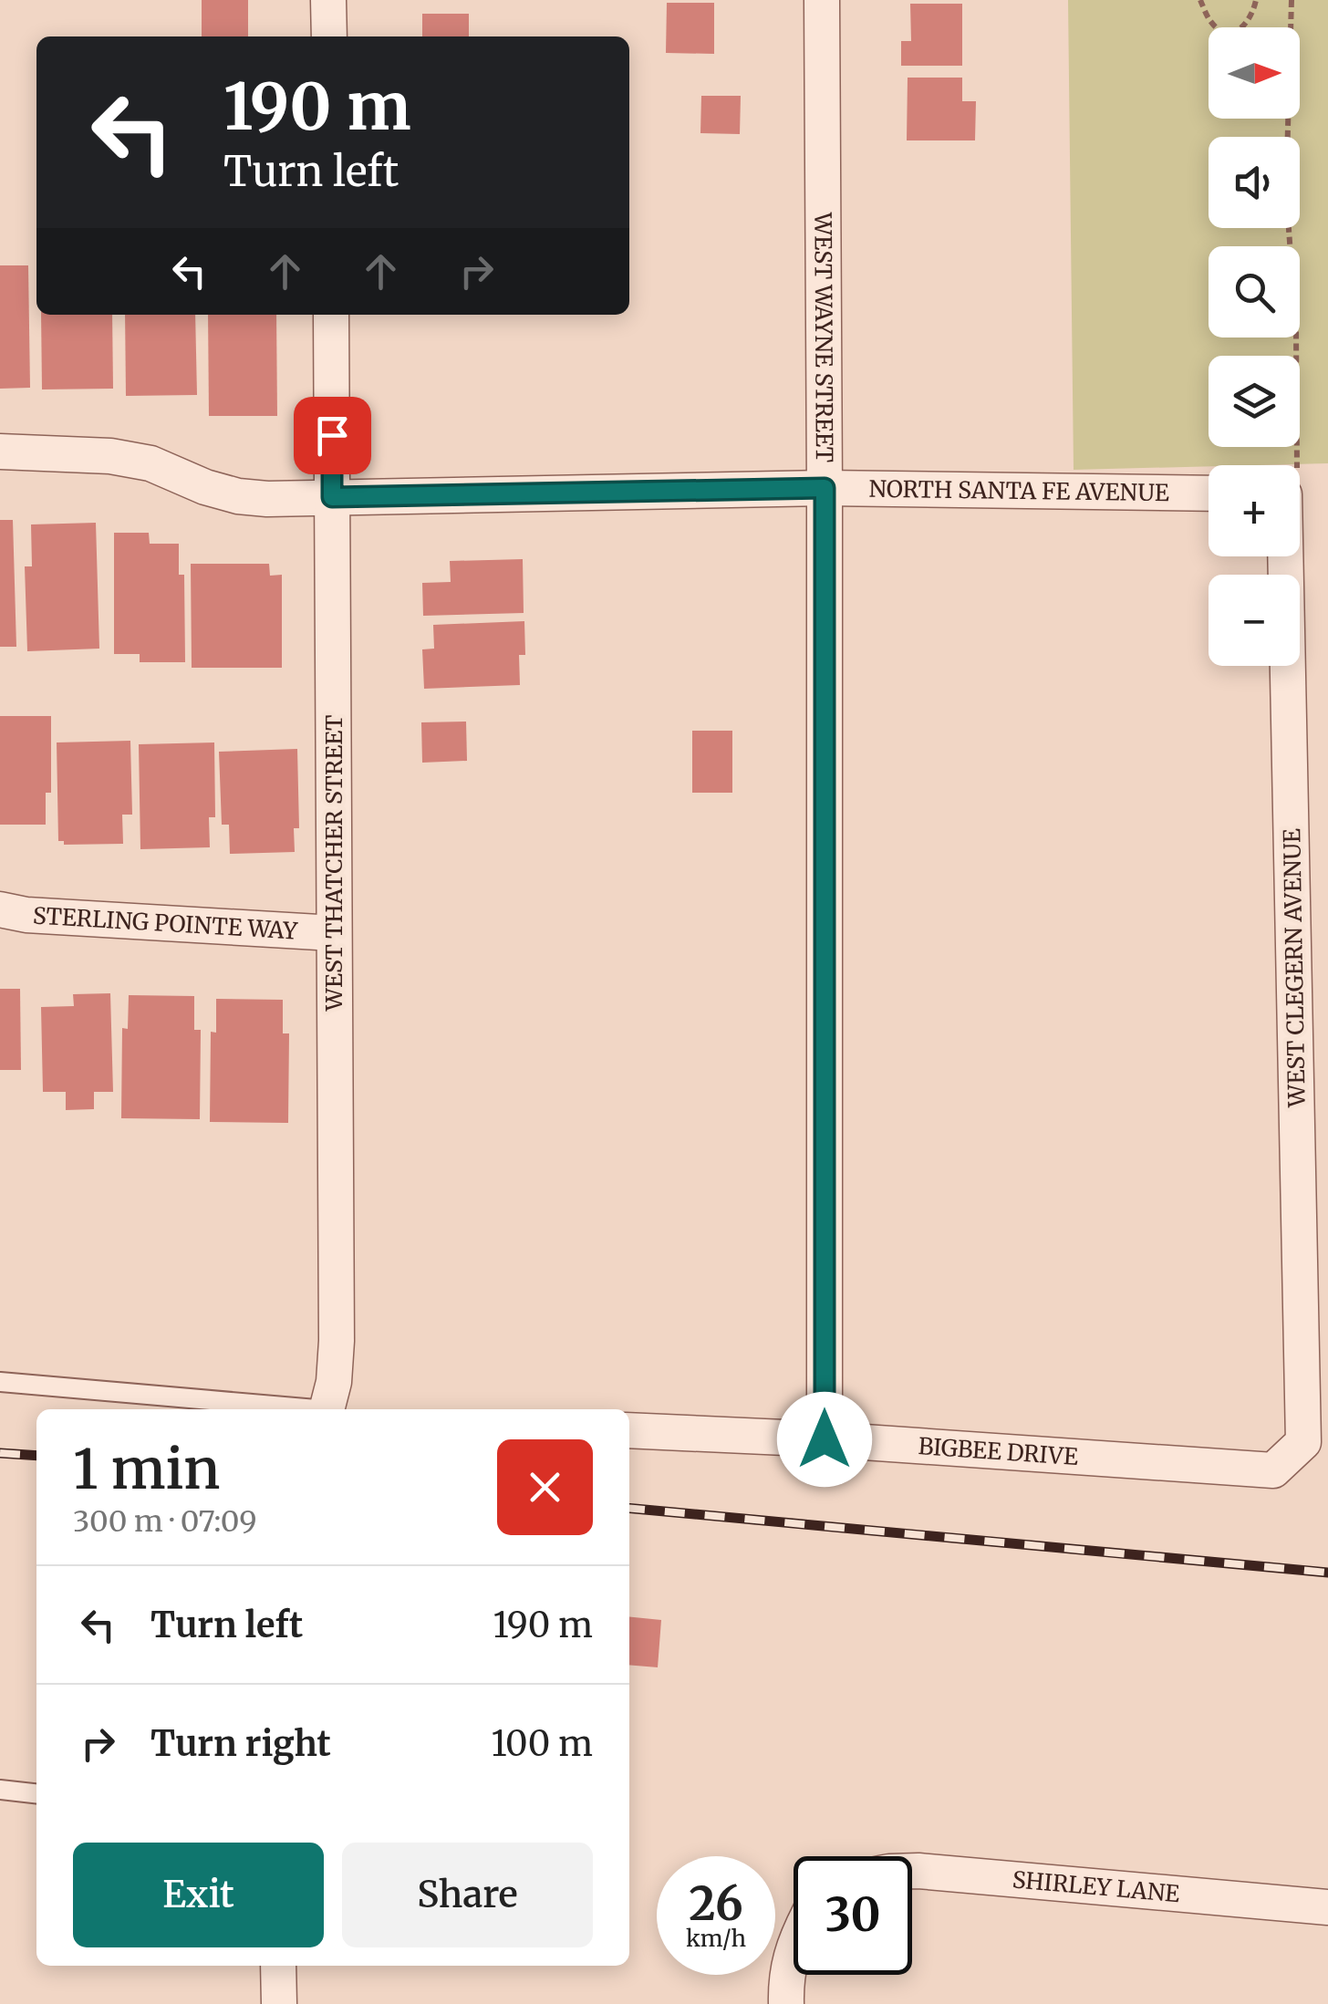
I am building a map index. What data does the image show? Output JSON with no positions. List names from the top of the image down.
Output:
{
  "streets": {
    "street": [
      "WEST WAYNE STREET",
      "NORTH SANTA FE AVENUE",
      "WEST THATCHER STREET",
      "STERLING POINTE WAY",
      "WEST CLEGERN AVENUE",
      "BIGBEE DRIVE",
      "SHIRLEY LANE"
    ]
  },
  "crossings": [
    ["WEST WAYNE STREET", "NORTH SANTA FE AVENUE"],
    ["WEST WAYNE STREET", "BIGBEE DRIVE"],
    ["NORTH SANTA FE AVENUE", "WEST THATCHER STREET"],
    ["WEST THATCHER STREET", "STERLING POINTE WAY"],
    ["WEST CLEGERN AVENUE", "BIGBEE DRIVE"]
  ],
  "north": "right",
  "page": {
    "map_buttons": ["+", "−"],
    "turn": ["190 m", "Turn left"],
    "heading": ["1 min", "300 m · 07:09"],
    "list": [
      {
        "name": "Turn left",
        "value": "190 m"
      },
      {
        "name": "Turn right",
        "value": "100 m"
      }
    ],
    "buttons": ["Exit", "Share"],
    "speed": "26 km/h",
    "limit": "30"
  }
}
